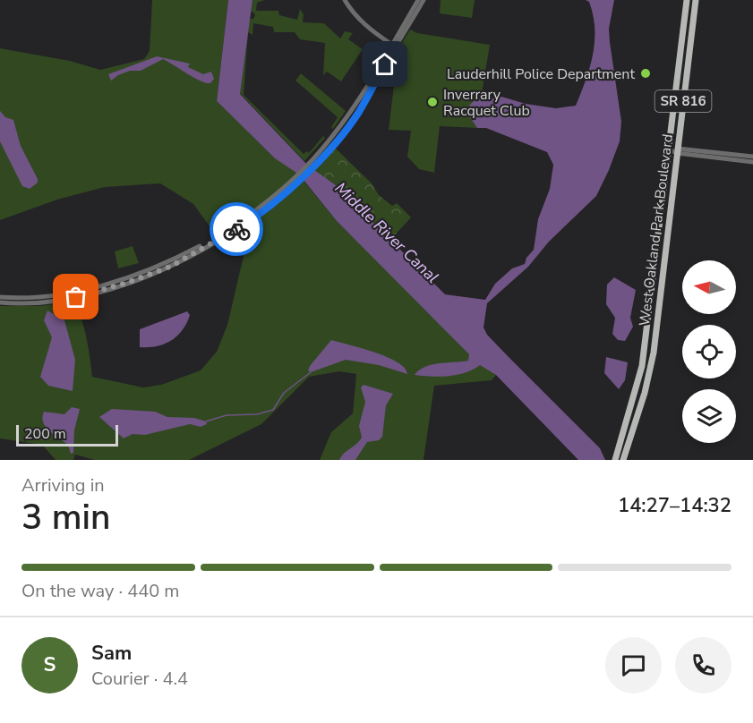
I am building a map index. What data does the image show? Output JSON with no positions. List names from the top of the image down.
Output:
{
  "streets": {
    "main road": ["SR 816", "West Oakland Park Boulevard"]
  },
  "water": ["Middle River Canal"],
  "places": ["Lauderhill Police Department", "Inverrary Racquet Club"],
  "scale_bar": "200 m",
  "north": "left",
  "page": {
    "scale": "200 m",
    "heading": ["3 min", "Arriving in", "14:27–14:32"],
    "panel": ["Sam", "Courier · 4.4"],
    "bar": "On the way · 440 m",
    "round": "S"
  }
}
